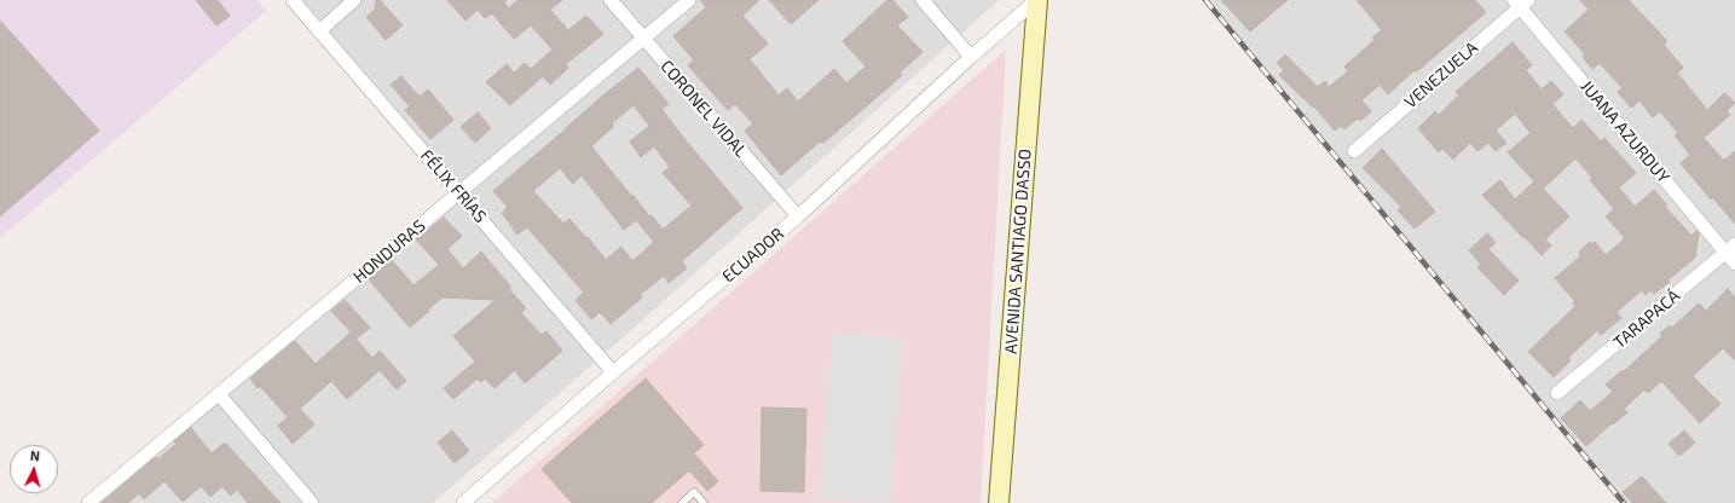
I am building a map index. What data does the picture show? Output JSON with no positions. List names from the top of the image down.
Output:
{
  "streets": {
    "main road": ["AVENIDA SANTIAGO DASSO"],
    "street": [
      "VENEZUELA",
      "CORONEL VIDAL",
      "JUANA AZURDUY",
      "FÉLIX FRÍAS",
      "HONDURAS",
      "ECUADOR",
      "TARAPACÁ"
    ]
  },
  "crossings": [
    ["VENEZUELA", "JUANA AZURDUY"],
    ["CORONEL VIDAL", "HONDURAS"],
    ["CORONEL VIDAL", "ECUADOR"],
    ["JUANA AZURDUY", "TARAPACÁ"],
    ["FÉLIX FRÍAS", "HONDURAS"],
    ["FÉLIX FRÍAS", "ECUADOR"],
    ["AVENIDA SANTIAGO DASSO", "ECUADOR"]
  ],
  "north": "top"
}
